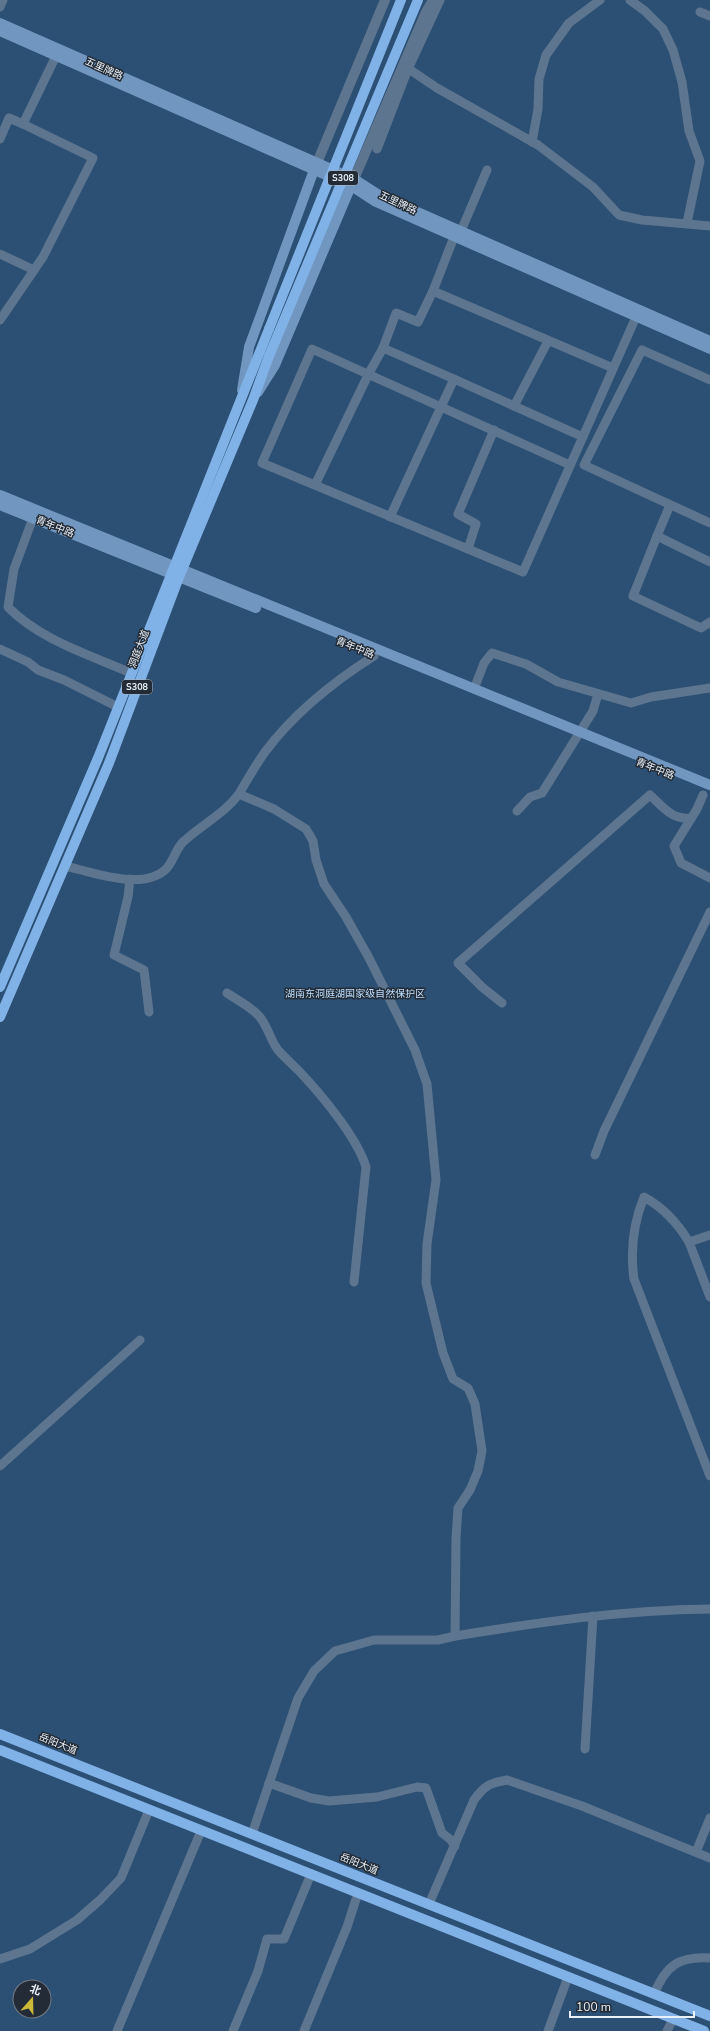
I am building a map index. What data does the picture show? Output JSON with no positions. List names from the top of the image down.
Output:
{
  "streets": {
    "main road": [
      "五里牌路",
      "S308",
      "青年中路",
      "洞庭大道",
      "岳阳大道"
    ]
  },
  "crossings": [
    ["青年中路", "洞庭大道"]
  ],
  "parks": ["湖南东洞庭湖国家级自然保护区"],
  "scale_bar": "100 m",
  "north": "top"
}
